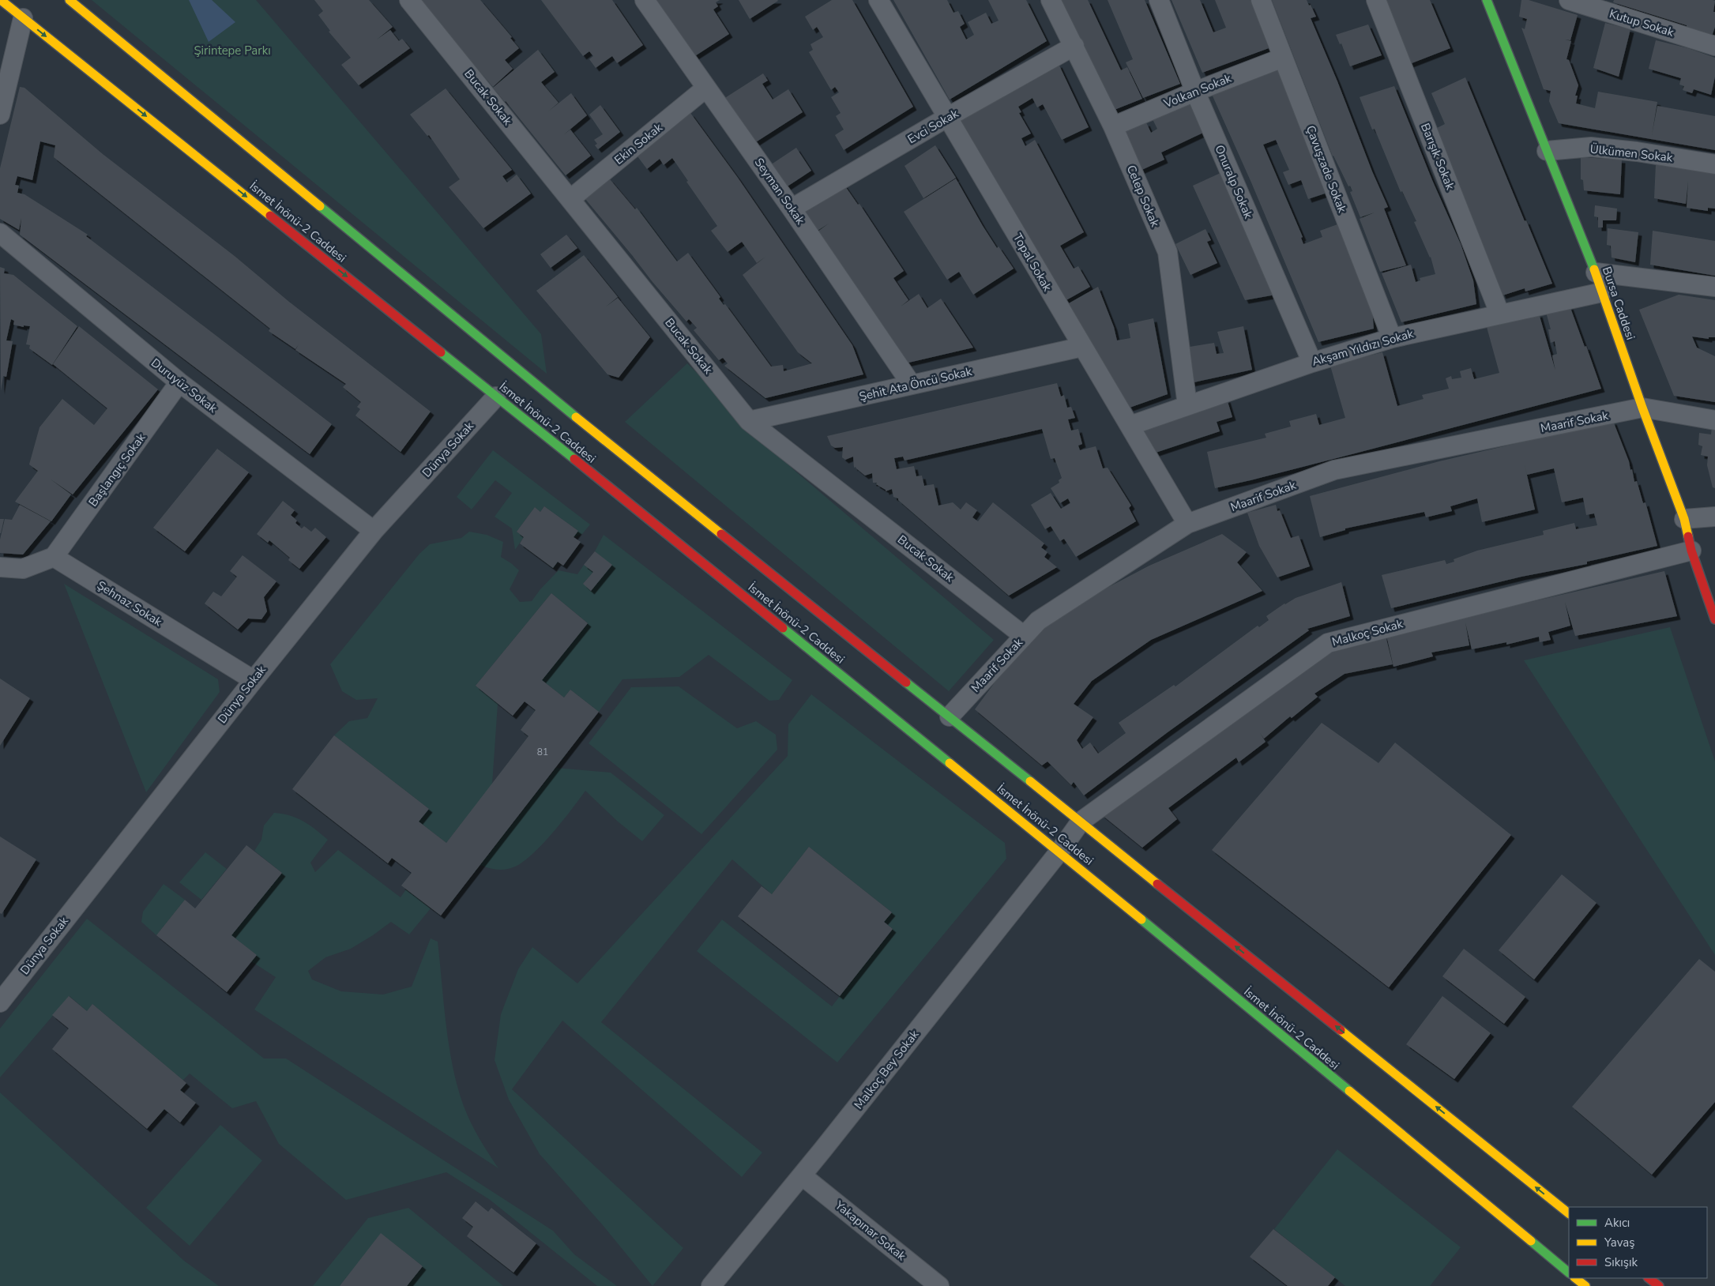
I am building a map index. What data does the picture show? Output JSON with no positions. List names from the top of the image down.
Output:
{
  "streets": {
    "main road": ["İsmet İnönü-2 Caddesi", "Bursa Caddesi"],
    "street": [
      "Kutup Sokak",
      "Volkan Sokak",
      "Bucak Sokak",
      "Evci Sokak",
      "Ekin Sokak",
      "Ülkümen Sokak",
      "Barışık Sokak",
      "Çavuşzade Sokak",
      "Onuralp Sokak",
      "Seyman Sokak",
      "Celep Sokak",
      "Topal Sokak",
      "Akşam Yıldızı Sokak",
      "Şehit Ata Öncü Sokak",
      "Duruyüz Sokak",
      "Maarif Sokak",
      "Dünya Sokak",
      "Başlangıç Sokak",
      "Şehnaz Sokak",
      "Malkoç Sokak",
      "Malkoç Bey Sokak",
      "Yakapınar Sokak"
    ]
  },
  "crossings": [
    ["Volkan Sokak", "Çavuşzade Sokak"],
    ["Volkan Sokak", "Onuralp Sokak"],
    ["Volkan Sokak", "Celep Sokak"],
    ["Bucak Sokak", "Ekin Sokak"],
    ["Bucak Sokak", "Şehit Ata Öncü Sokak"],
    ["Bucak Sokak", "Maarif Sokak"],
    ["Evci Sokak", "Seyman Sokak"],
    ["Evci Sokak", "Celep Sokak"],
    ["Evci Sokak", "Topal Sokak"],
    ["Ekin Sokak", "Seyman Sokak"],
    ["Ülkümen Sokak", "Bursa Caddesi"],
    ["Barışık Sokak", "Akşam Yıldızı Sokak"],
    ["Çavuşzade Sokak", "Akşam Yıldızı Sokak"],
    ["Onuralp Sokak", "Akşam Yıldızı Sokak"],
    ["Seyman Sokak", "Şehit Ata Öncü Sokak"],
    ["Celep Sokak", "Akşam Yıldızı Sokak"],
    ["İsmet İnönü-2 Caddesi", "Maarif Sokak"],
    ["İsmet İnönü-2 Caddesi", "Dünya Sokak"],
    ["İsmet İnönü-2 Caddesi", "Malkoç Sokak"],
    ["İsmet İnönü-2 Caddesi", "Malkoç Bey Sokak"],
    ["Topal Sokak", "Akşam Yıldızı Sokak"],
    ["Topal Sokak", "Şehit Ata Öncü Sokak"],
    ["Topal Sokak", "Maarif Sokak"],
    ["Bursa Caddesi", "Akşam Yıldızı Sokak"],
    ["Bursa Caddesi", "Maarif Sokak"],
    ["Bursa Caddesi", "Malkoç Sokak"],
    ["Duruyüz Sokak", "Dünya Sokak"],
    ["Duruyüz Sokak", "Başlangıç Sokak"],
    ["Dünya Sokak", "Şehnaz Sokak"],
    ["Başlangıç Sokak", "Şehnaz Sokak"],
    ["Malkoç Sokak", "Malkoç Bey Sokak"],
    ["Malkoç Bey Sokak", "Yakapınar Sokak"]
  ],
  "parks": ["Şirintepe Parkı"],
  "house_numbers": ["81"],
  "legend": ["Akıcı", "Yavaş", "Sıkışık"]
}
